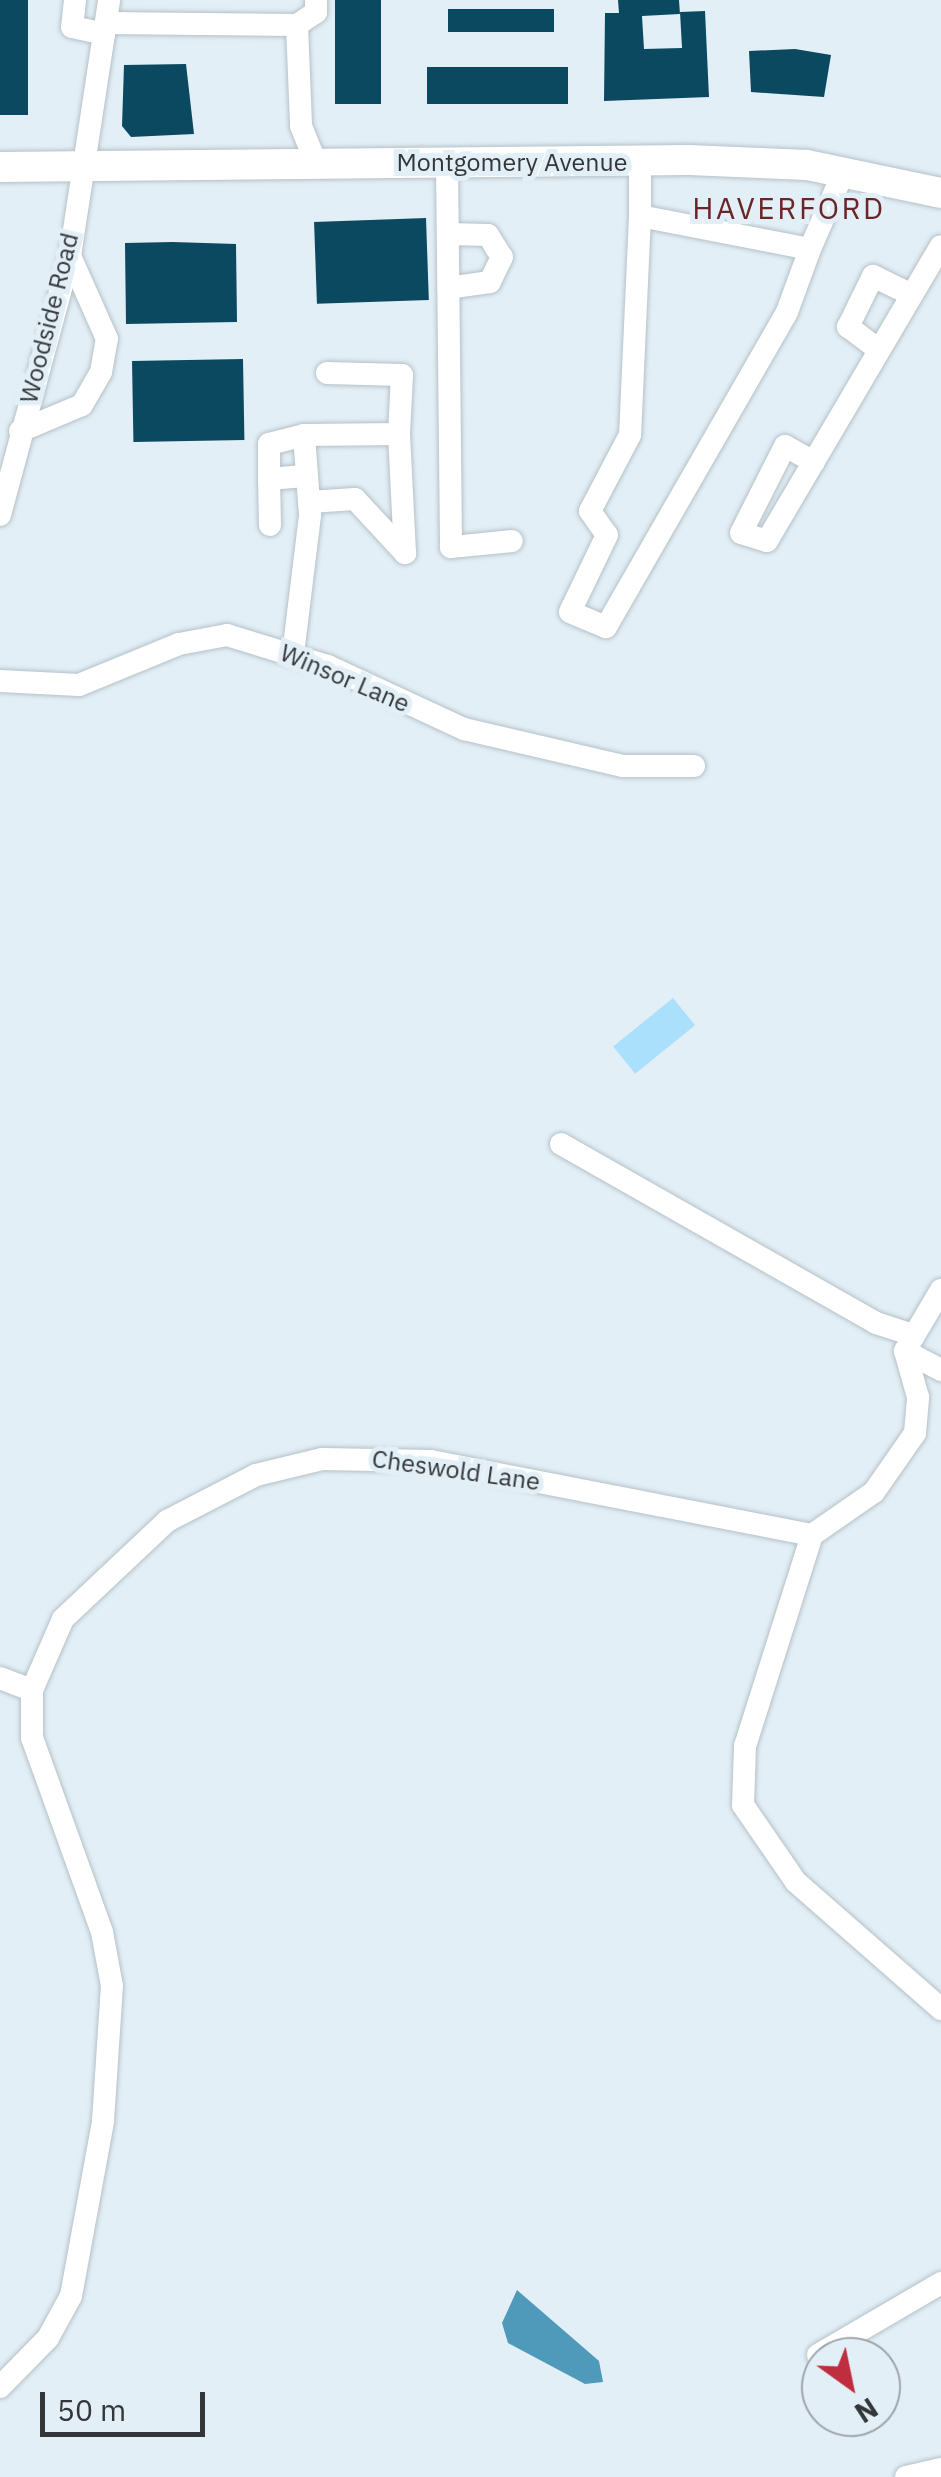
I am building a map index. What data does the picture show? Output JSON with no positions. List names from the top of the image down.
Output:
{
  "streets": {
    "main road": ["Montgomery Avenue"],
    "street": ["Woodside Road", "Winsor Lane", "Cheswold Lane"]
  },
  "crossings": [
    ["Montgomery Avenue", "Woodside Road"]
  ],
  "districts": ["HAVERFORD"],
  "scale_bar": "50 m",
  "north": "bottom right"
}
